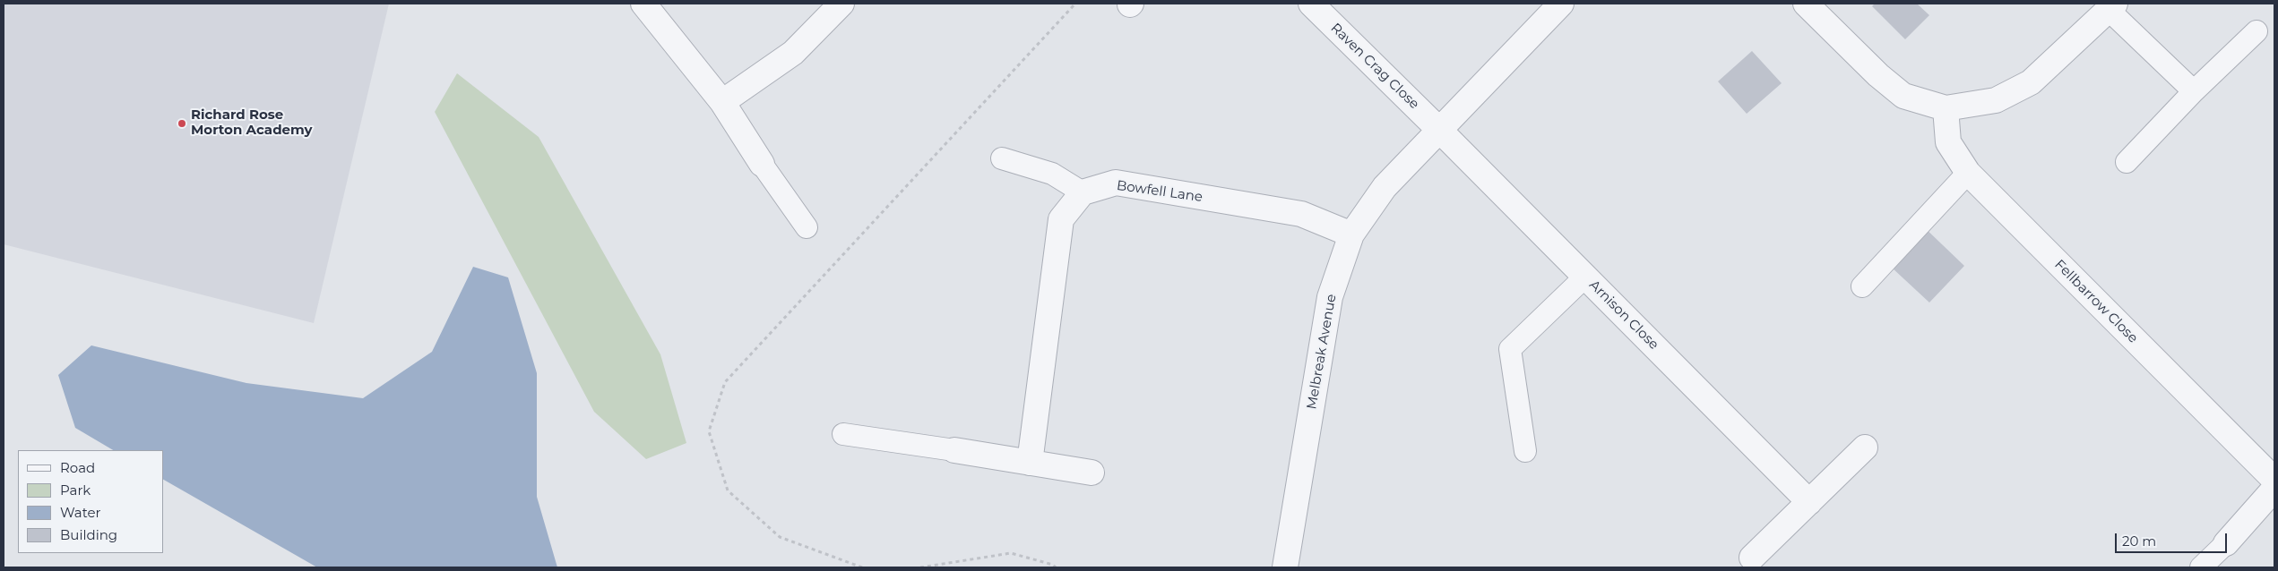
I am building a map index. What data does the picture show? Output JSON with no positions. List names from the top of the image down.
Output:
{
  "streets": {
    "street": [
      "Raven Crag Close",
      "Bowfell Lane",
      "Fellbarrow Close",
      "Arnison Close",
      "Melbreak Avenue"
    ]
  },
  "crossings": [
    ["Raven Crag Close", "Arnison Close"],
    ["Raven Crag Close", "Melbreak Avenue"],
    ["Bowfell Lane", "Melbreak Avenue"],
    ["Arnison Close", "Melbreak Avenue"]
  ],
  "places": ["Richard Rose Morton Academy"],
  "legend": [
    "Road",
    "Park",
    "Water",
    "Building"
  ],
  "scale_bar": "20 m"
}
